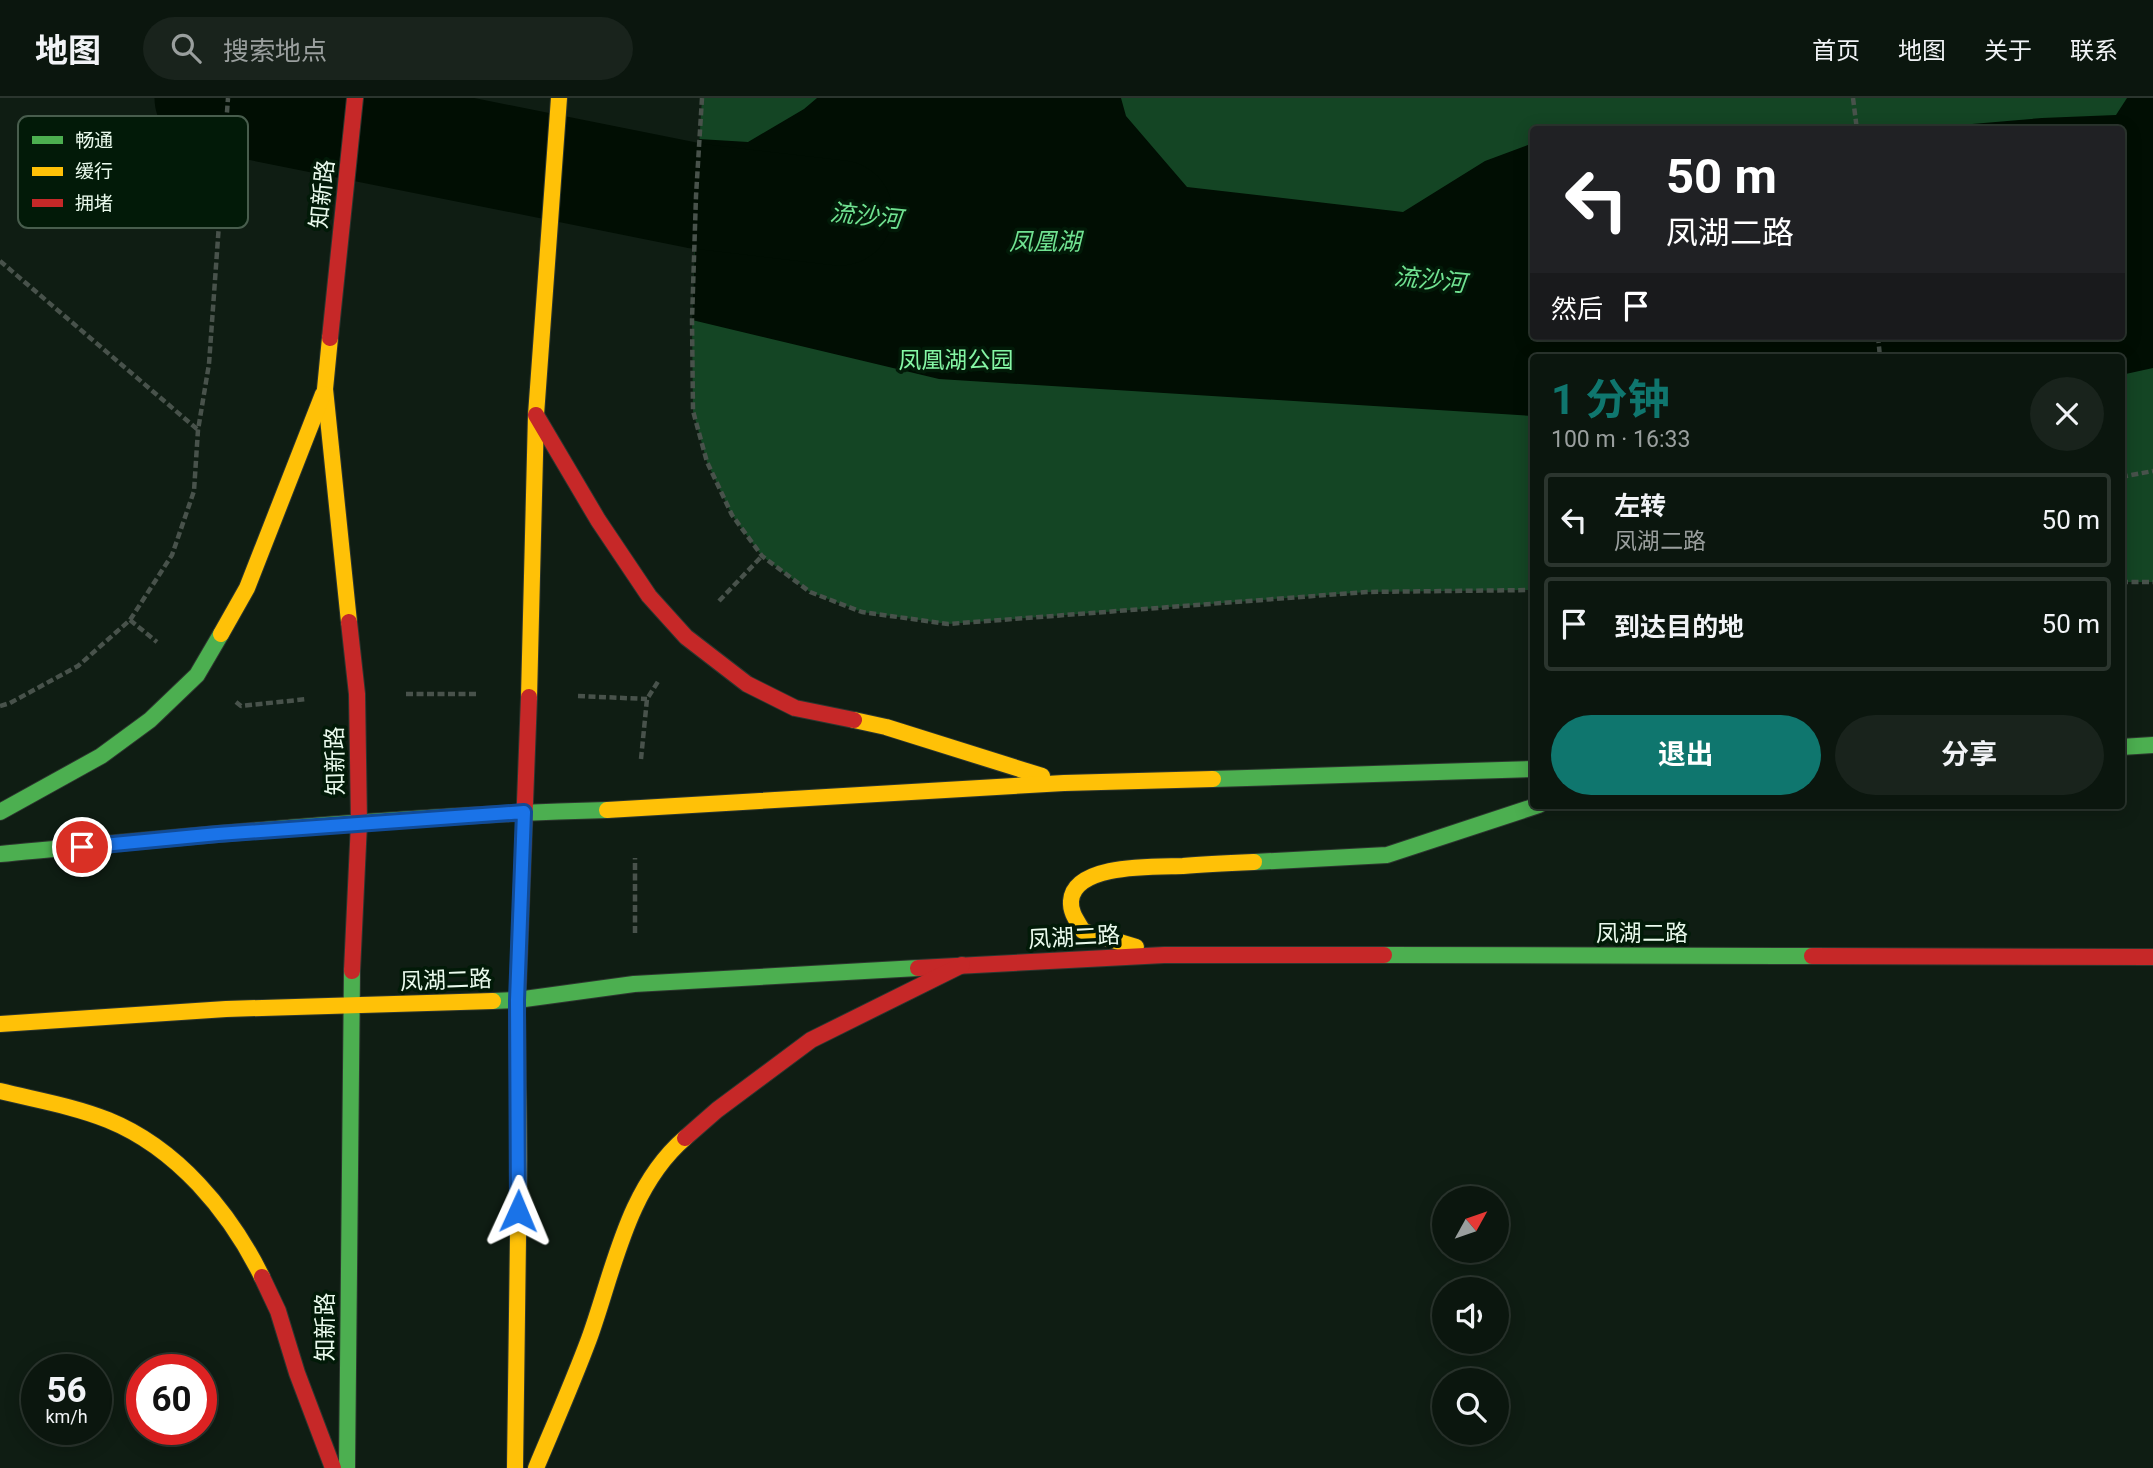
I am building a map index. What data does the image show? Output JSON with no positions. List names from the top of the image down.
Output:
{
  "streets": {
    "street": ["知新路", "凤湖二路"]
  },
  "crossings": [
    ["知新路", "凤湖二路"]
  ],
  "water": ["流沙河", "凤凰湖"],
  "parks": ["凤凰湖公园"],
  "legend": ["畅通", "缓行", "拥堵"],
  "north": "top right",
  "page": {
    "header": "地图",
    "search": "搜索地点",
    "nav": [
      "首页",
      "地图",
      "关于",
      "联系"
    ],
    "turn": ["50 m", "凤湖二路"],
    "then": "然后",
    "heading": ["1 分钟", "100 m · 16:33"],
    "list": [
      {
        "name": "左转",
        "note": "凤湖二路",
        "value": "50 m"
      },
      {
        "name": "到达目的地",
        "value": "50 m"
      }
    ],
    "buttons": ["退出", "分享"],
    "speed": "56 km/h",
    "limit": "60"
  }
}
